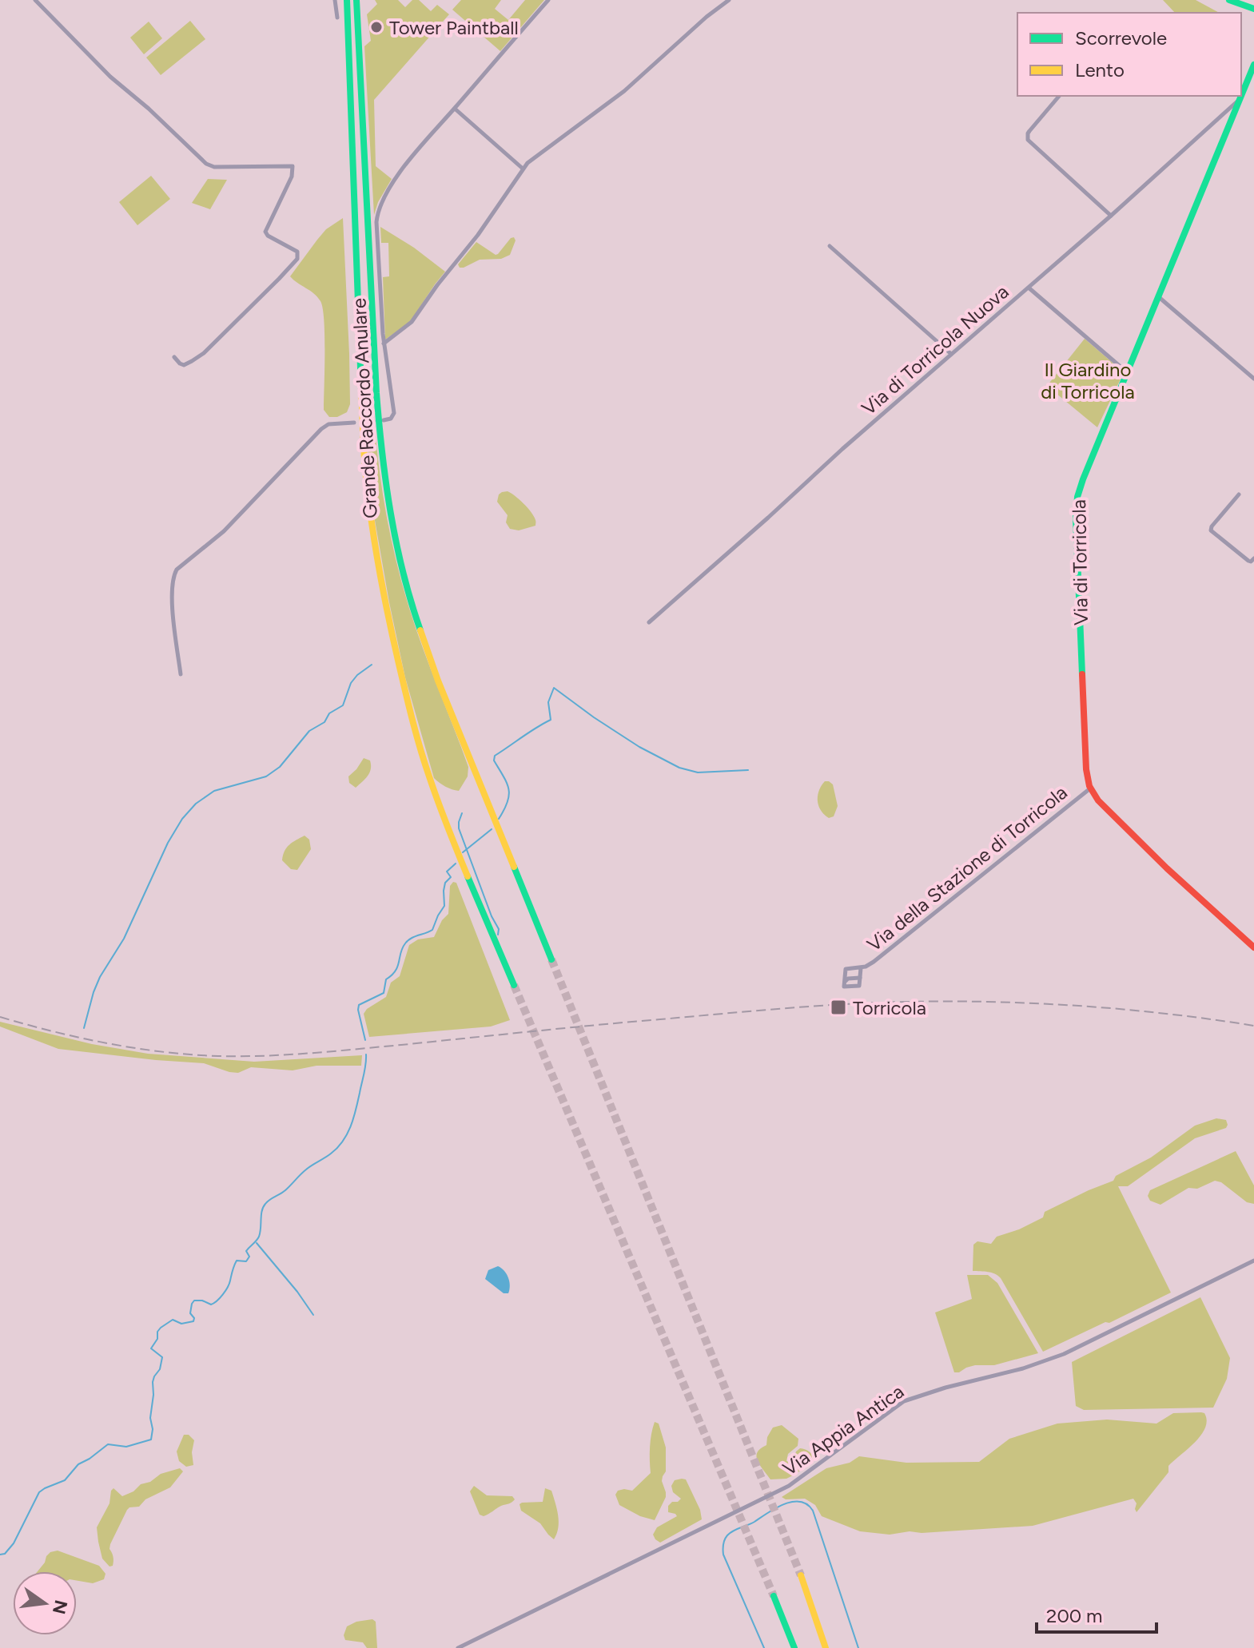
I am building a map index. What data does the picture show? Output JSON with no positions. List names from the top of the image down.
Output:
{
  "streets": {
    "main road": ["Grande Raccordo Anulare", "Via di Torricola"],
    "street": ["Via di Torricola Nuova", "Via della Stazione di Torricola", "Via Appia Antica"]
  },
  "crossings": [
    ["Via di Torricola Nuova", "Via di Torricola"],
    ["Via di Torricola", "Via della Stazione di Torricola"]
  ],
  "parks": ["Il Giardino di Torricola"],
  "places": {
    "other": ["Tower Paintball"],
    "transit": ["Torricola"]
  },
  "legend": ["Scorrevole", "Lento"],
  "scale_bar": "200 m",
  "north": "right"
}
